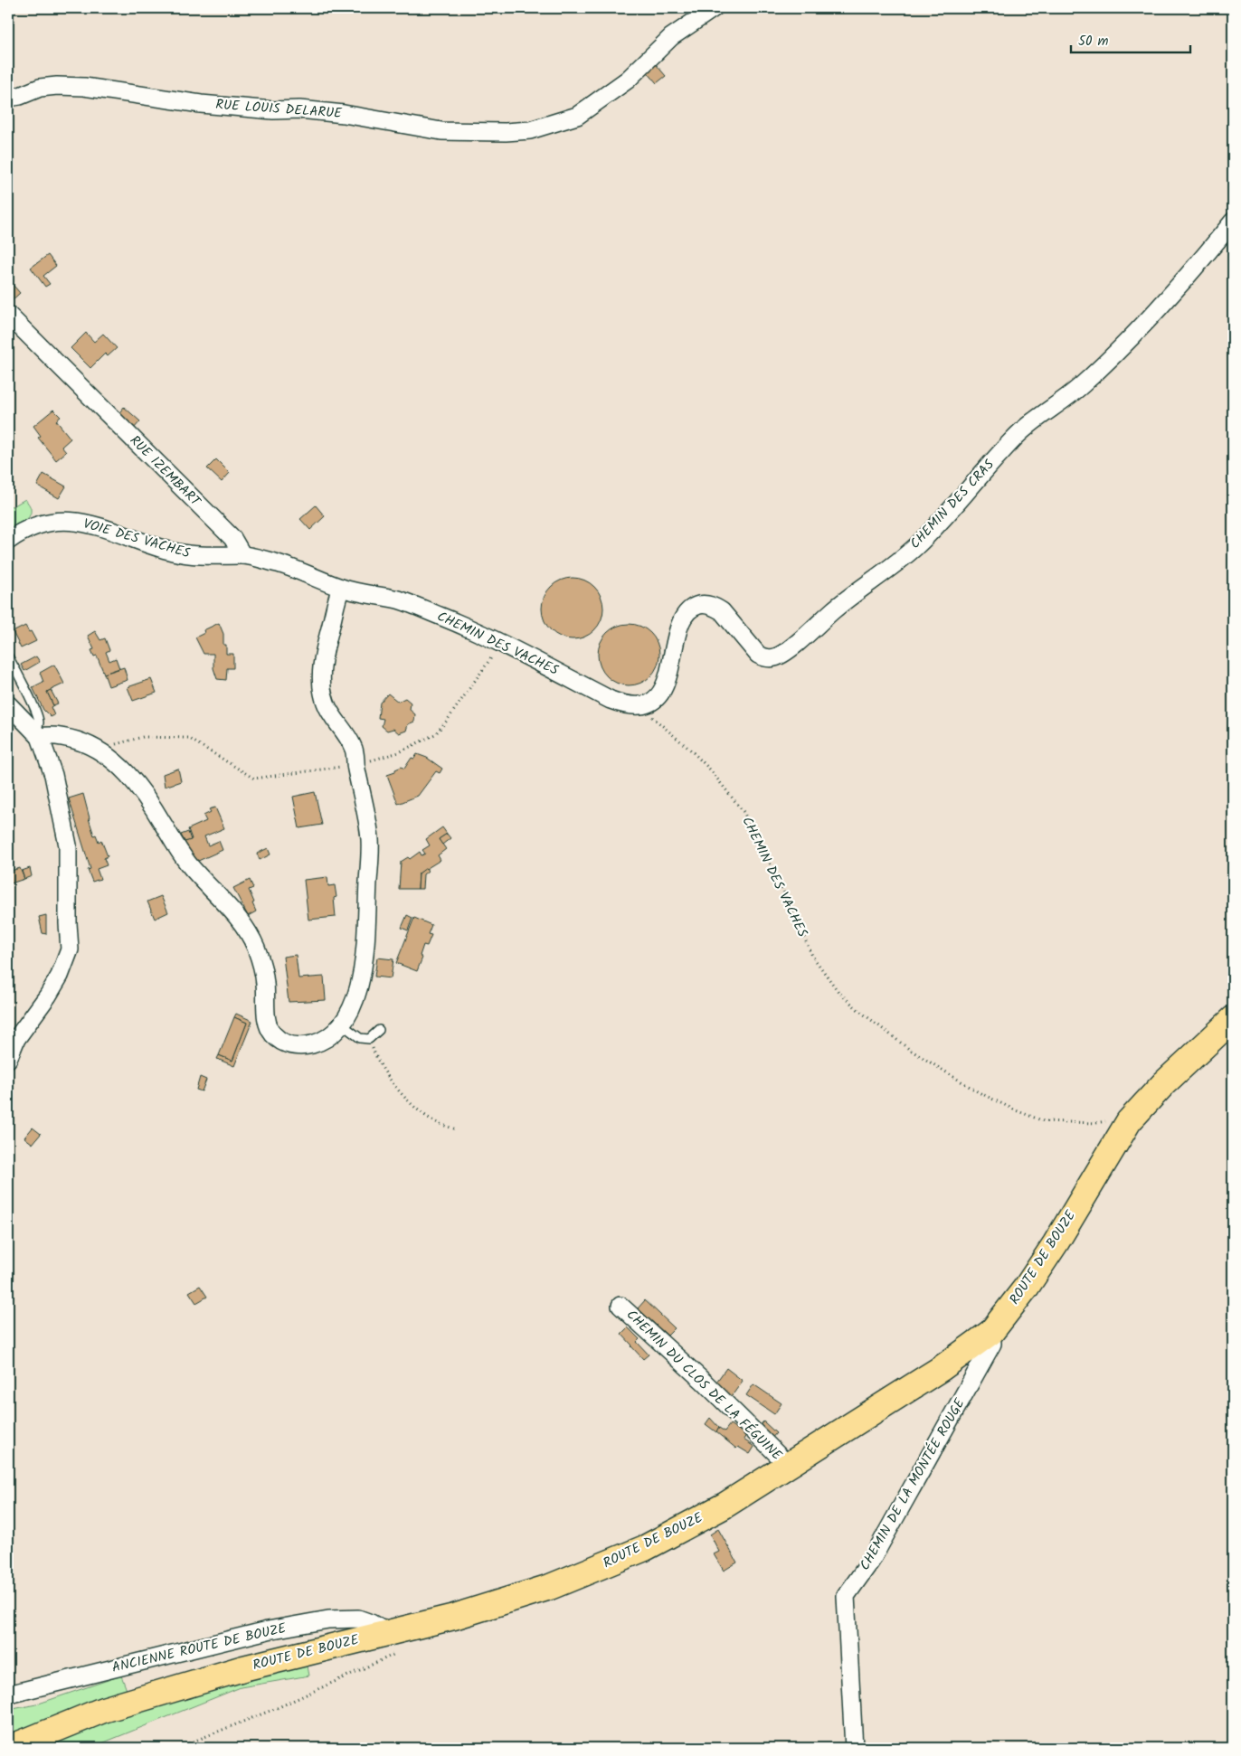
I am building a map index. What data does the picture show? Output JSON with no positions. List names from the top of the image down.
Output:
{
  "streets": {
    "main road": ["ROUTE DE BOUZE"],
    "street": [
      "RUE LOUIS DELARUE",
      "RUE IZEMBART",
      "CHEMIN DES CRAS",
      "VOIE DES VACHES",
      "CHEMIN DES VACHES",
      "CHEMIN DU CLOS DE LA FÉGUINE",
      "CHEMIN DE LA MONTÉE ROUGE",
      "ANCIENNE ROUTE DE BOUZE"
    ]
  },
  "crossings": [
    ["RUE IZEMBART", "VOIE DES VACHES"],
    ["RUE IZEMBART", "CHEMIN DES VACHES"],
    ["CHEMIN DES CRAS", "CHEMIN DES VACHES"],
    ["VOIE DES VACHES", "CHEMIN DES VACHES"],
    ["CHEMIN DES VACHES", "ROUTE DE BOUZE"],
    ["ROUTE DE BOUZE", "CHEMIN DU CLOS DE LA FÉGUINE"],
    ["ROUTE DE BOUZE", "CHEMIN DE LA MONTÉE ROUGE"],
    ["ROUTE DE BOUZE", "ANCIENNE ROUTE DE BOUZE"]
  ],
  "scale_bar": "50 m"
}
